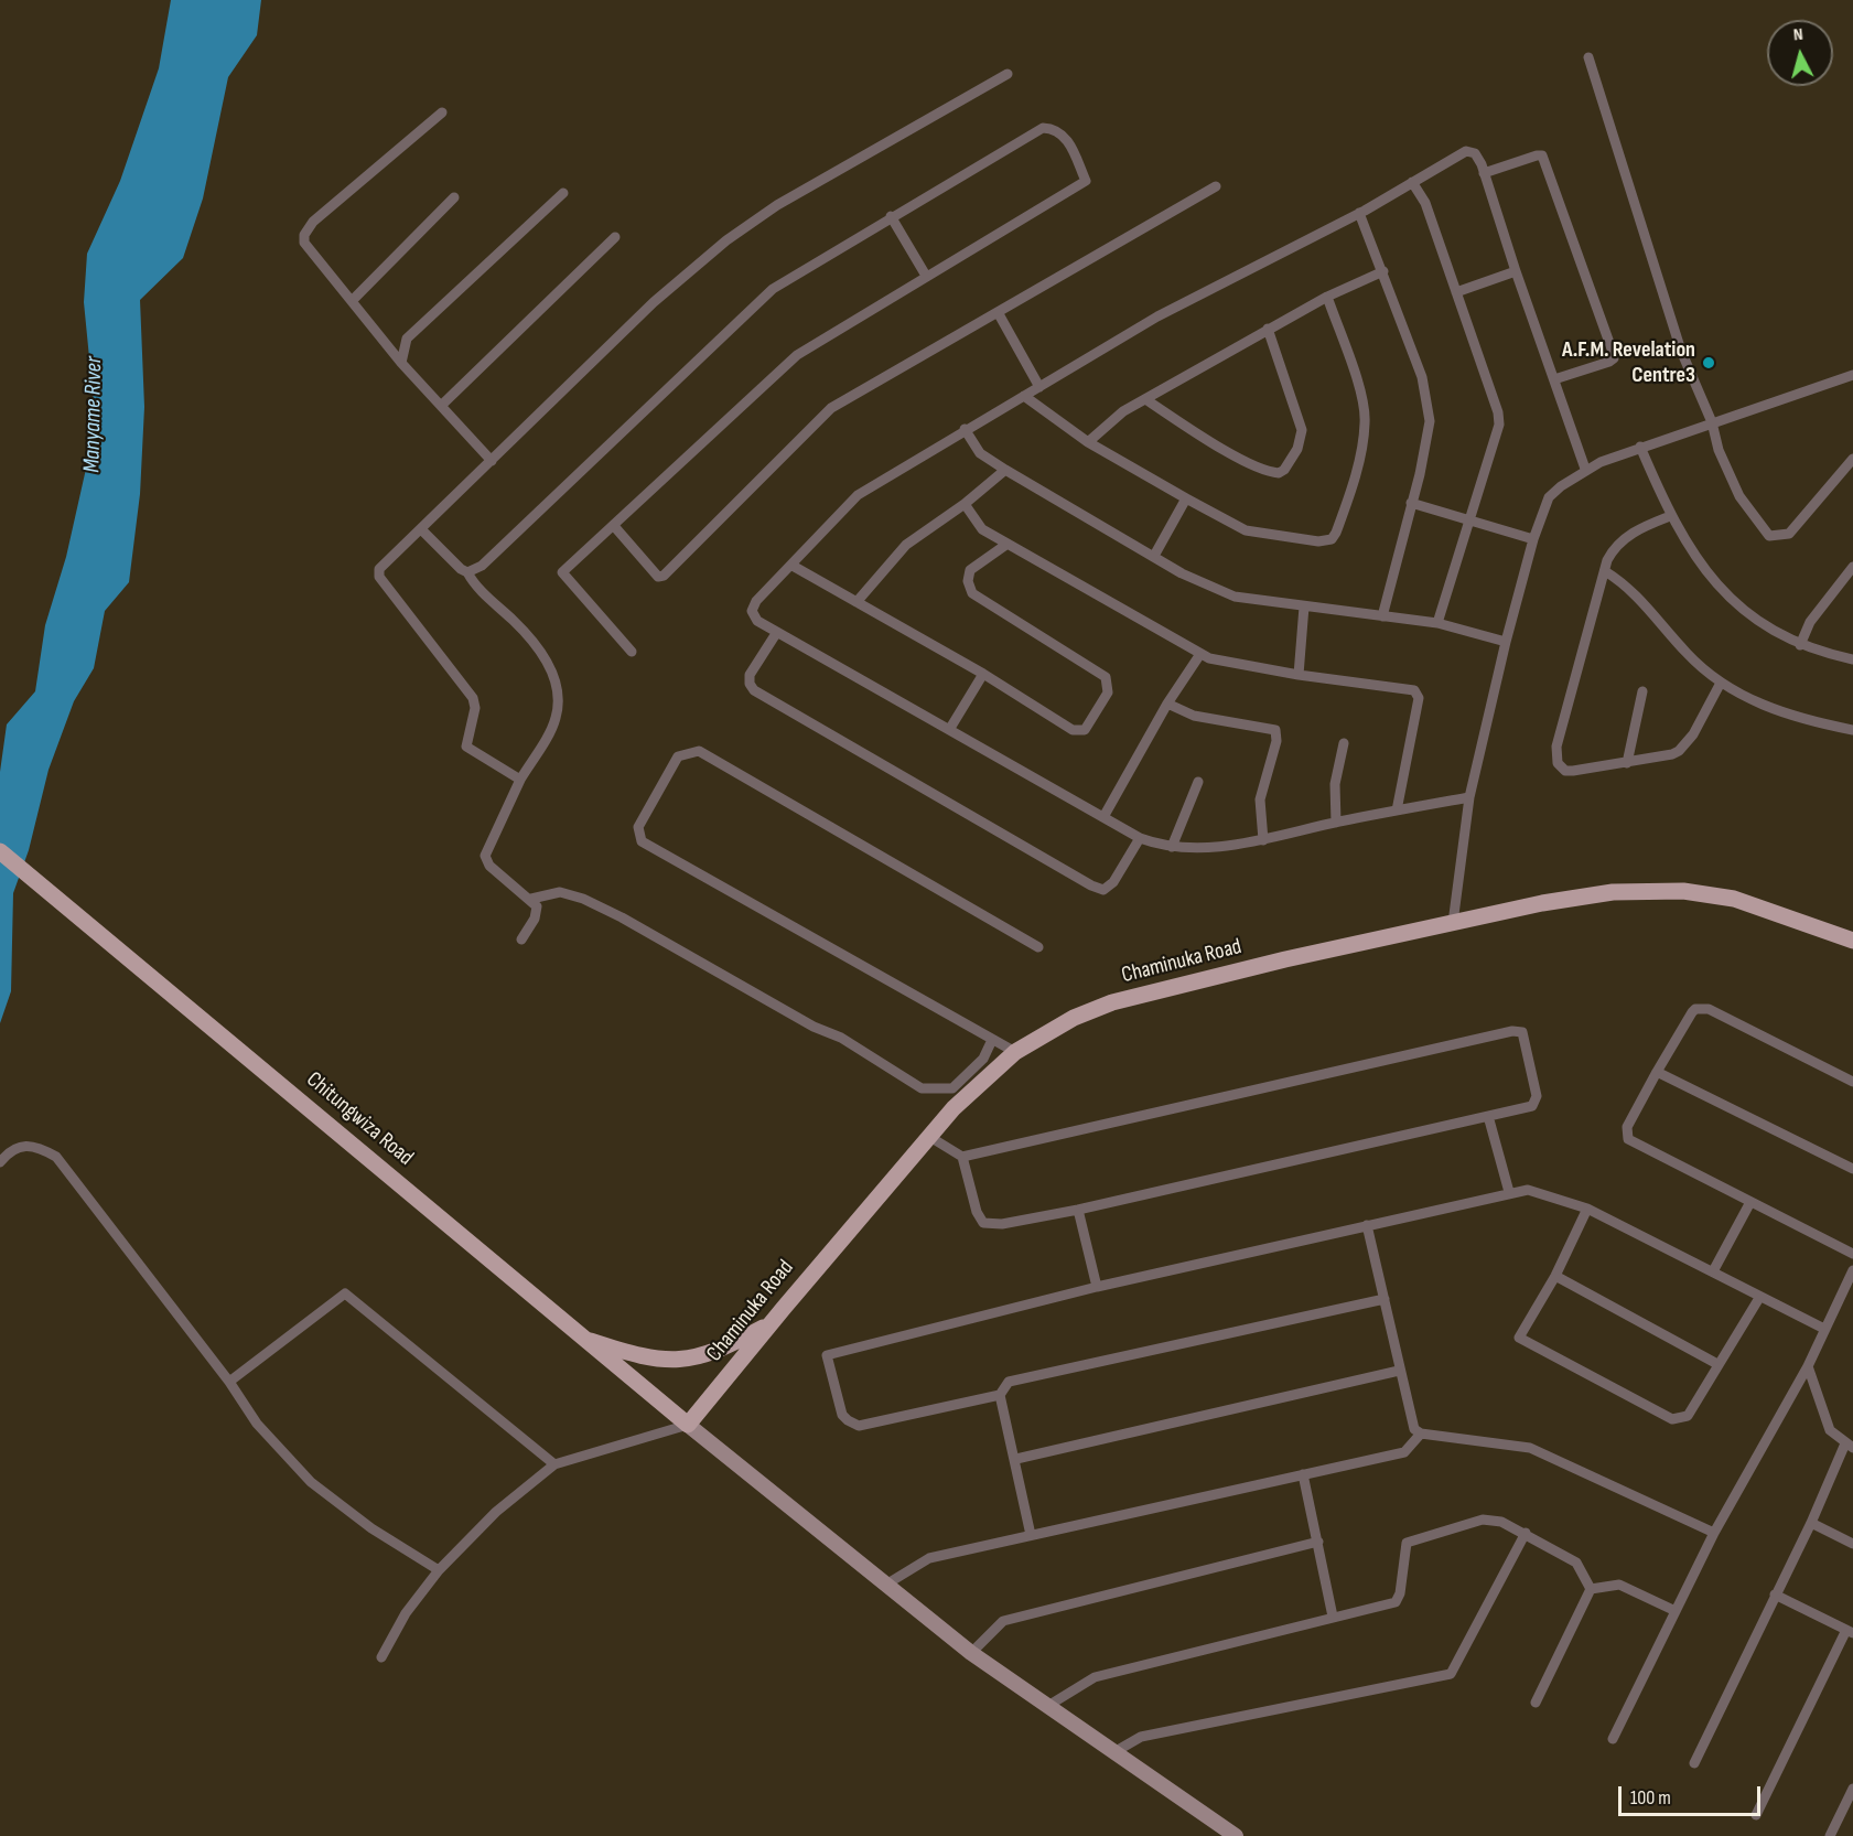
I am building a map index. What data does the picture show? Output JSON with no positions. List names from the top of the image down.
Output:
{
  "streets": {
    "main road": ["Chaminuka Road", "Chitungwiza Road"]
  },
  "crossings": [
    ["Chaminuka Road", "Chitungwiza Road"]
  ],
  "water": ["Manyame River"],
  "places": ["A.F.M. Revelation Centre3"],
  "scale_bar": "100 m",
  "north": "top"
}
